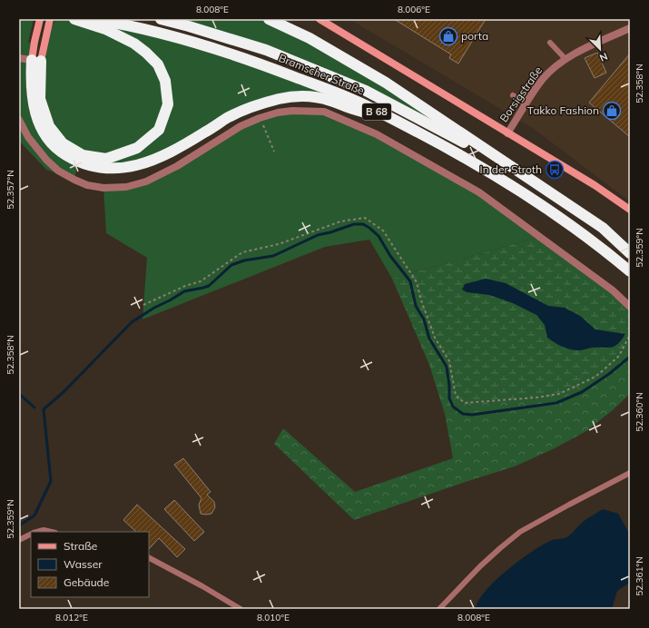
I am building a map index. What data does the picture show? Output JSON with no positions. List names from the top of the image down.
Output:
{
  "streets": {
    "highway": ["Bramscher Straße", "B 68"],
    "street": ["Borsigstraße"]
  },
  "places": {
    "shop": ["porta", "Takko Fashion"],
    "bus stop": ["In der Stroth"]
  },
  "legend": ["Straße", "Wasser", "Gebäude"],
  "north": "bottom right",
  "coordinates": [
    "8.008°E",
    "8.006°E",
    "52.358°N",
    "52.357°N",
    "52.359°N",
    "52.360°N",
    "52.361°N",
    "8.012°E",
    "8.010°E"
  ]
}
